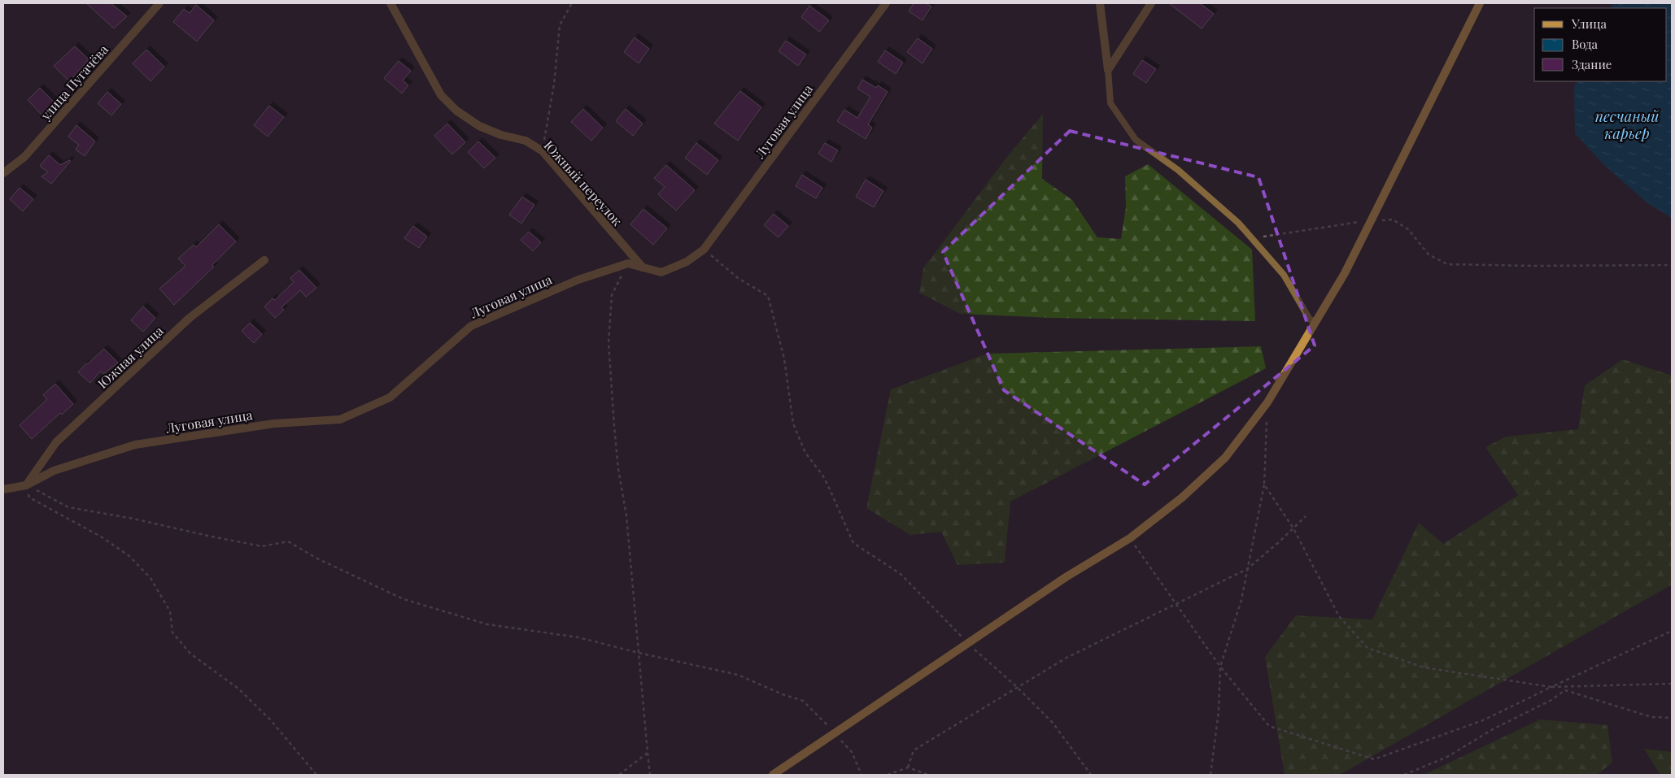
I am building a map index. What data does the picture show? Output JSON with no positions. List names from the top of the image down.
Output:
{
  "streets": {
    "street": [
      "улица Пугачёва",
      "Луговая улица",
      "Южный переулок",
      "Южная улица"
    ]
  },
  "crossings": [
    ["Луговая улица", "Южный переулок"],
    ["Луговая улица", "Южная улица"]
  ],
  "water": ["песчаный карьер"],
  "legend": ["Улица", "Вода", "Здание"]
}
